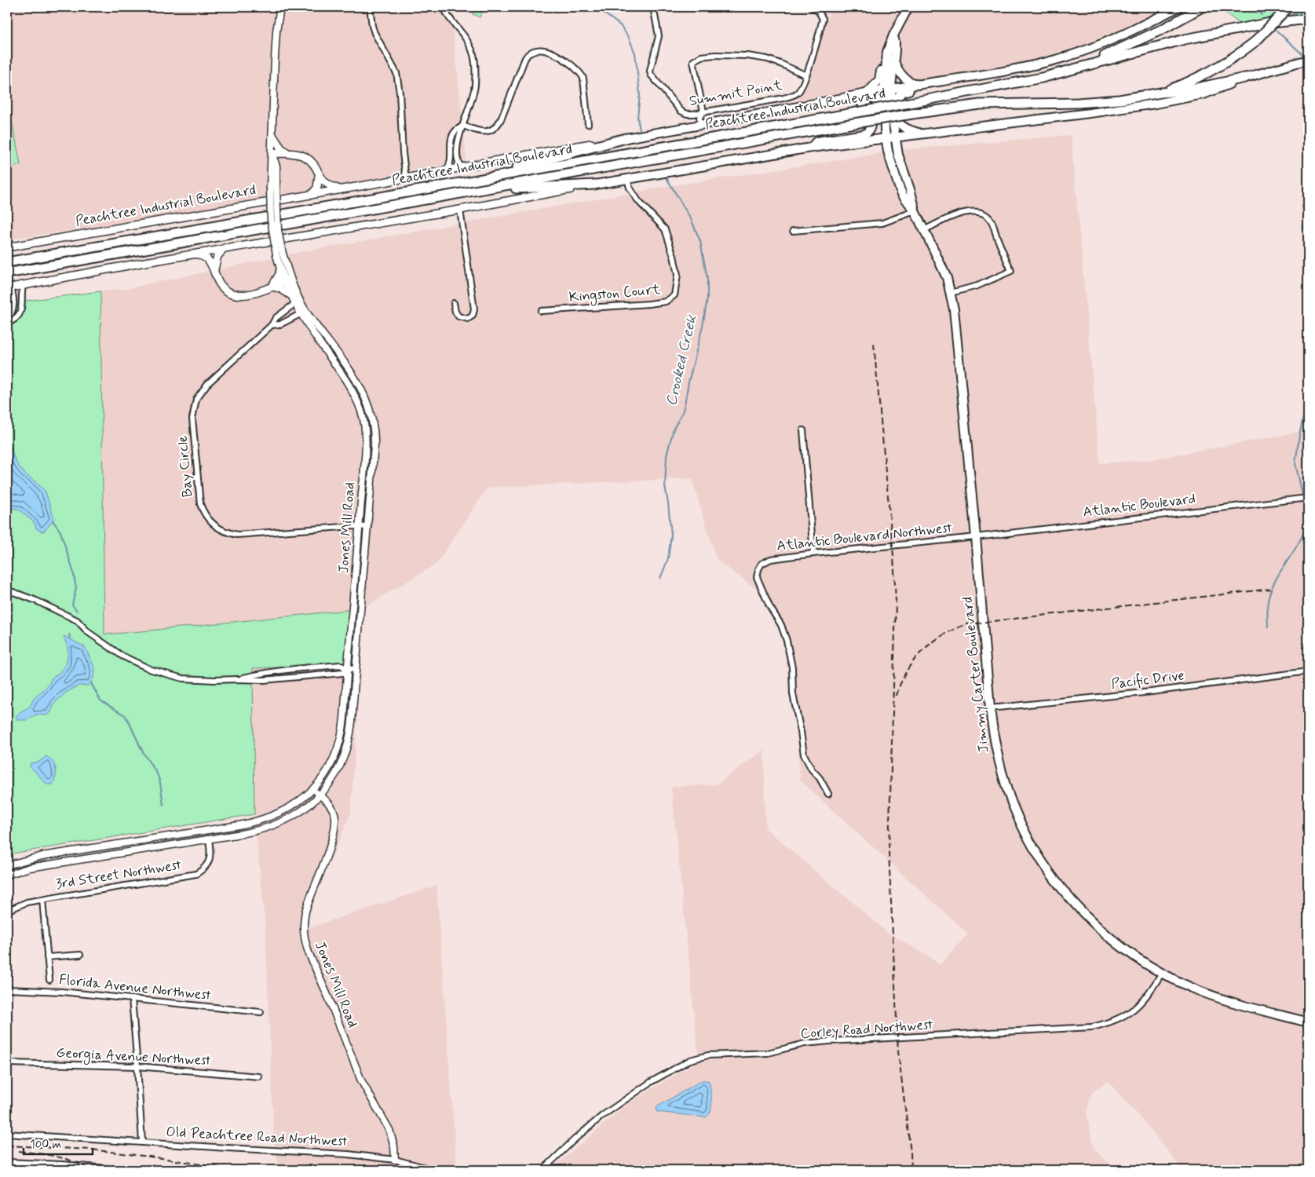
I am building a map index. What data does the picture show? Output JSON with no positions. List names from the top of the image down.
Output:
{
  "streets": {
    "highway": ["Peachtree Industrial Boulevard"],
    "main road": ["Jimmy Carter Boulevard"],
    "street": [
      "Summit Point",
      "Kingston Court",
      "Bay Circle",
      "Atlantic Boulevard",
      "Jones Mill Road",
      "Atlantic Boulevard Northwest",
      "Pacific Drive",
      "3rd Street Northwest",
      "Florida Avenue Northwest",
      "Corley Road Northwest",
      "Georgia Avenue Northwest",
      "Old Peachtree Road Northwest"
    ]
  },
  "crossings": [
    ["Peachtree Industrial Boulevard", "Jimmy Carter Boulevard"],
    ["Bay Circle", "Jones Mill Road"],
    ["Atlantic Boulevard", "Atlantic Boulevard Northwest"],
    ["Atlantic Boulevard", "Jimmy Carter Boulevard"],
    ["Jones Mill Road", "3rd Street Northwest"],
    ["Jones Mill Road", "Old Peachtree Road Northwest"],
    ["Atlantic Boulevard Northwest", "Jimmy Carter Boulevard"],
    ["Jimmy Carter Boulevard", "Pacific Drive"],
    ["Jimmy Carter Boulevard", "Corley Road Northwest"]
  ],
  "water": ["Crooked Creek"],
  "scale_bar": "100 m"
}
